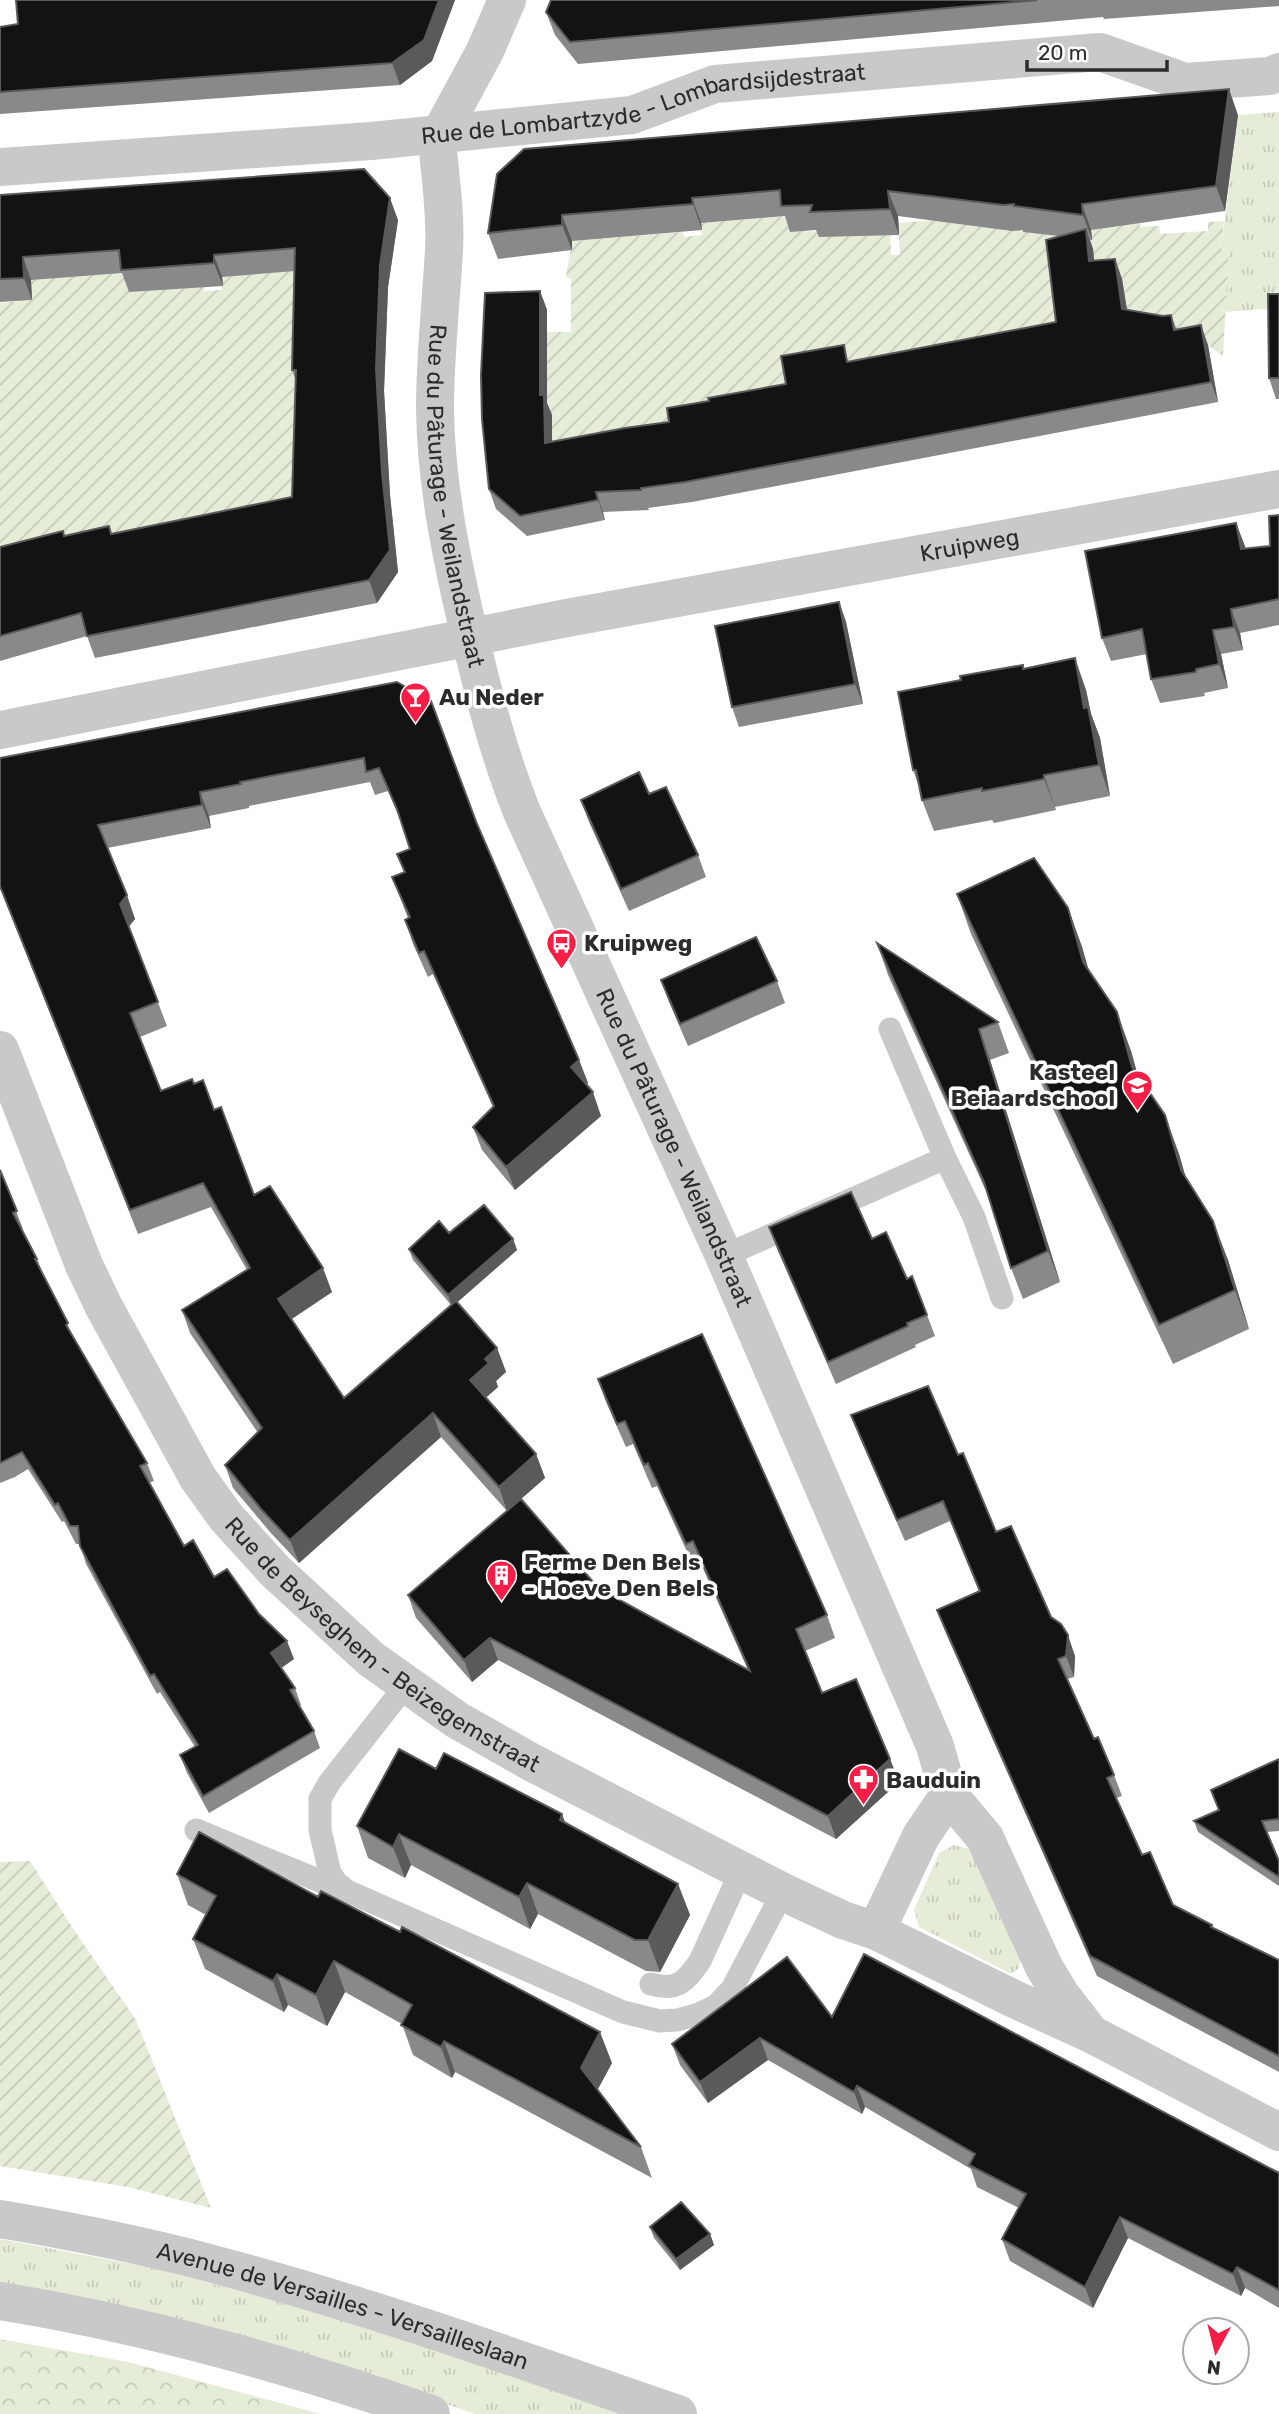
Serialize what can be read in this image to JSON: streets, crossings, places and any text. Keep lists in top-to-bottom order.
{
  "streets": {
    "street": [
      "Rue de Lombartzyde - Lombardsijdestraat",
      "Rue du Pâturage - Weilandstraat",
      "Kruipweg",
      "Rue de Beyseghem - Beizegemstraat",
      "Avenue de Versailles - Versailleslaan"
    ]
  },
  "crossings": [
    ["Rue de Lombartzyde - Lombardsijdestraat", "Rue du Pâturage - Weilandstraat"],
    ["Rue du Pâturage - Weilandstraat", "Kruipweg"],
    ["Rue du Pâturage - Weilandstraat", "Rue de Beyseghem - Beizegemstraat"]
  ],
  "places": {
    "bar": ["Au Neder"],
    "bus stop": ["Kruipweg"],
    "school or university": ["Kasteel Beiaardschool"],
    "building": ["Ferme Den Bels - Hoeve Den Bels"],
    "pharmacy": ["Bauduin"]
  },
  "scale_bar": "20 m",
  "north": "bottom"
}
